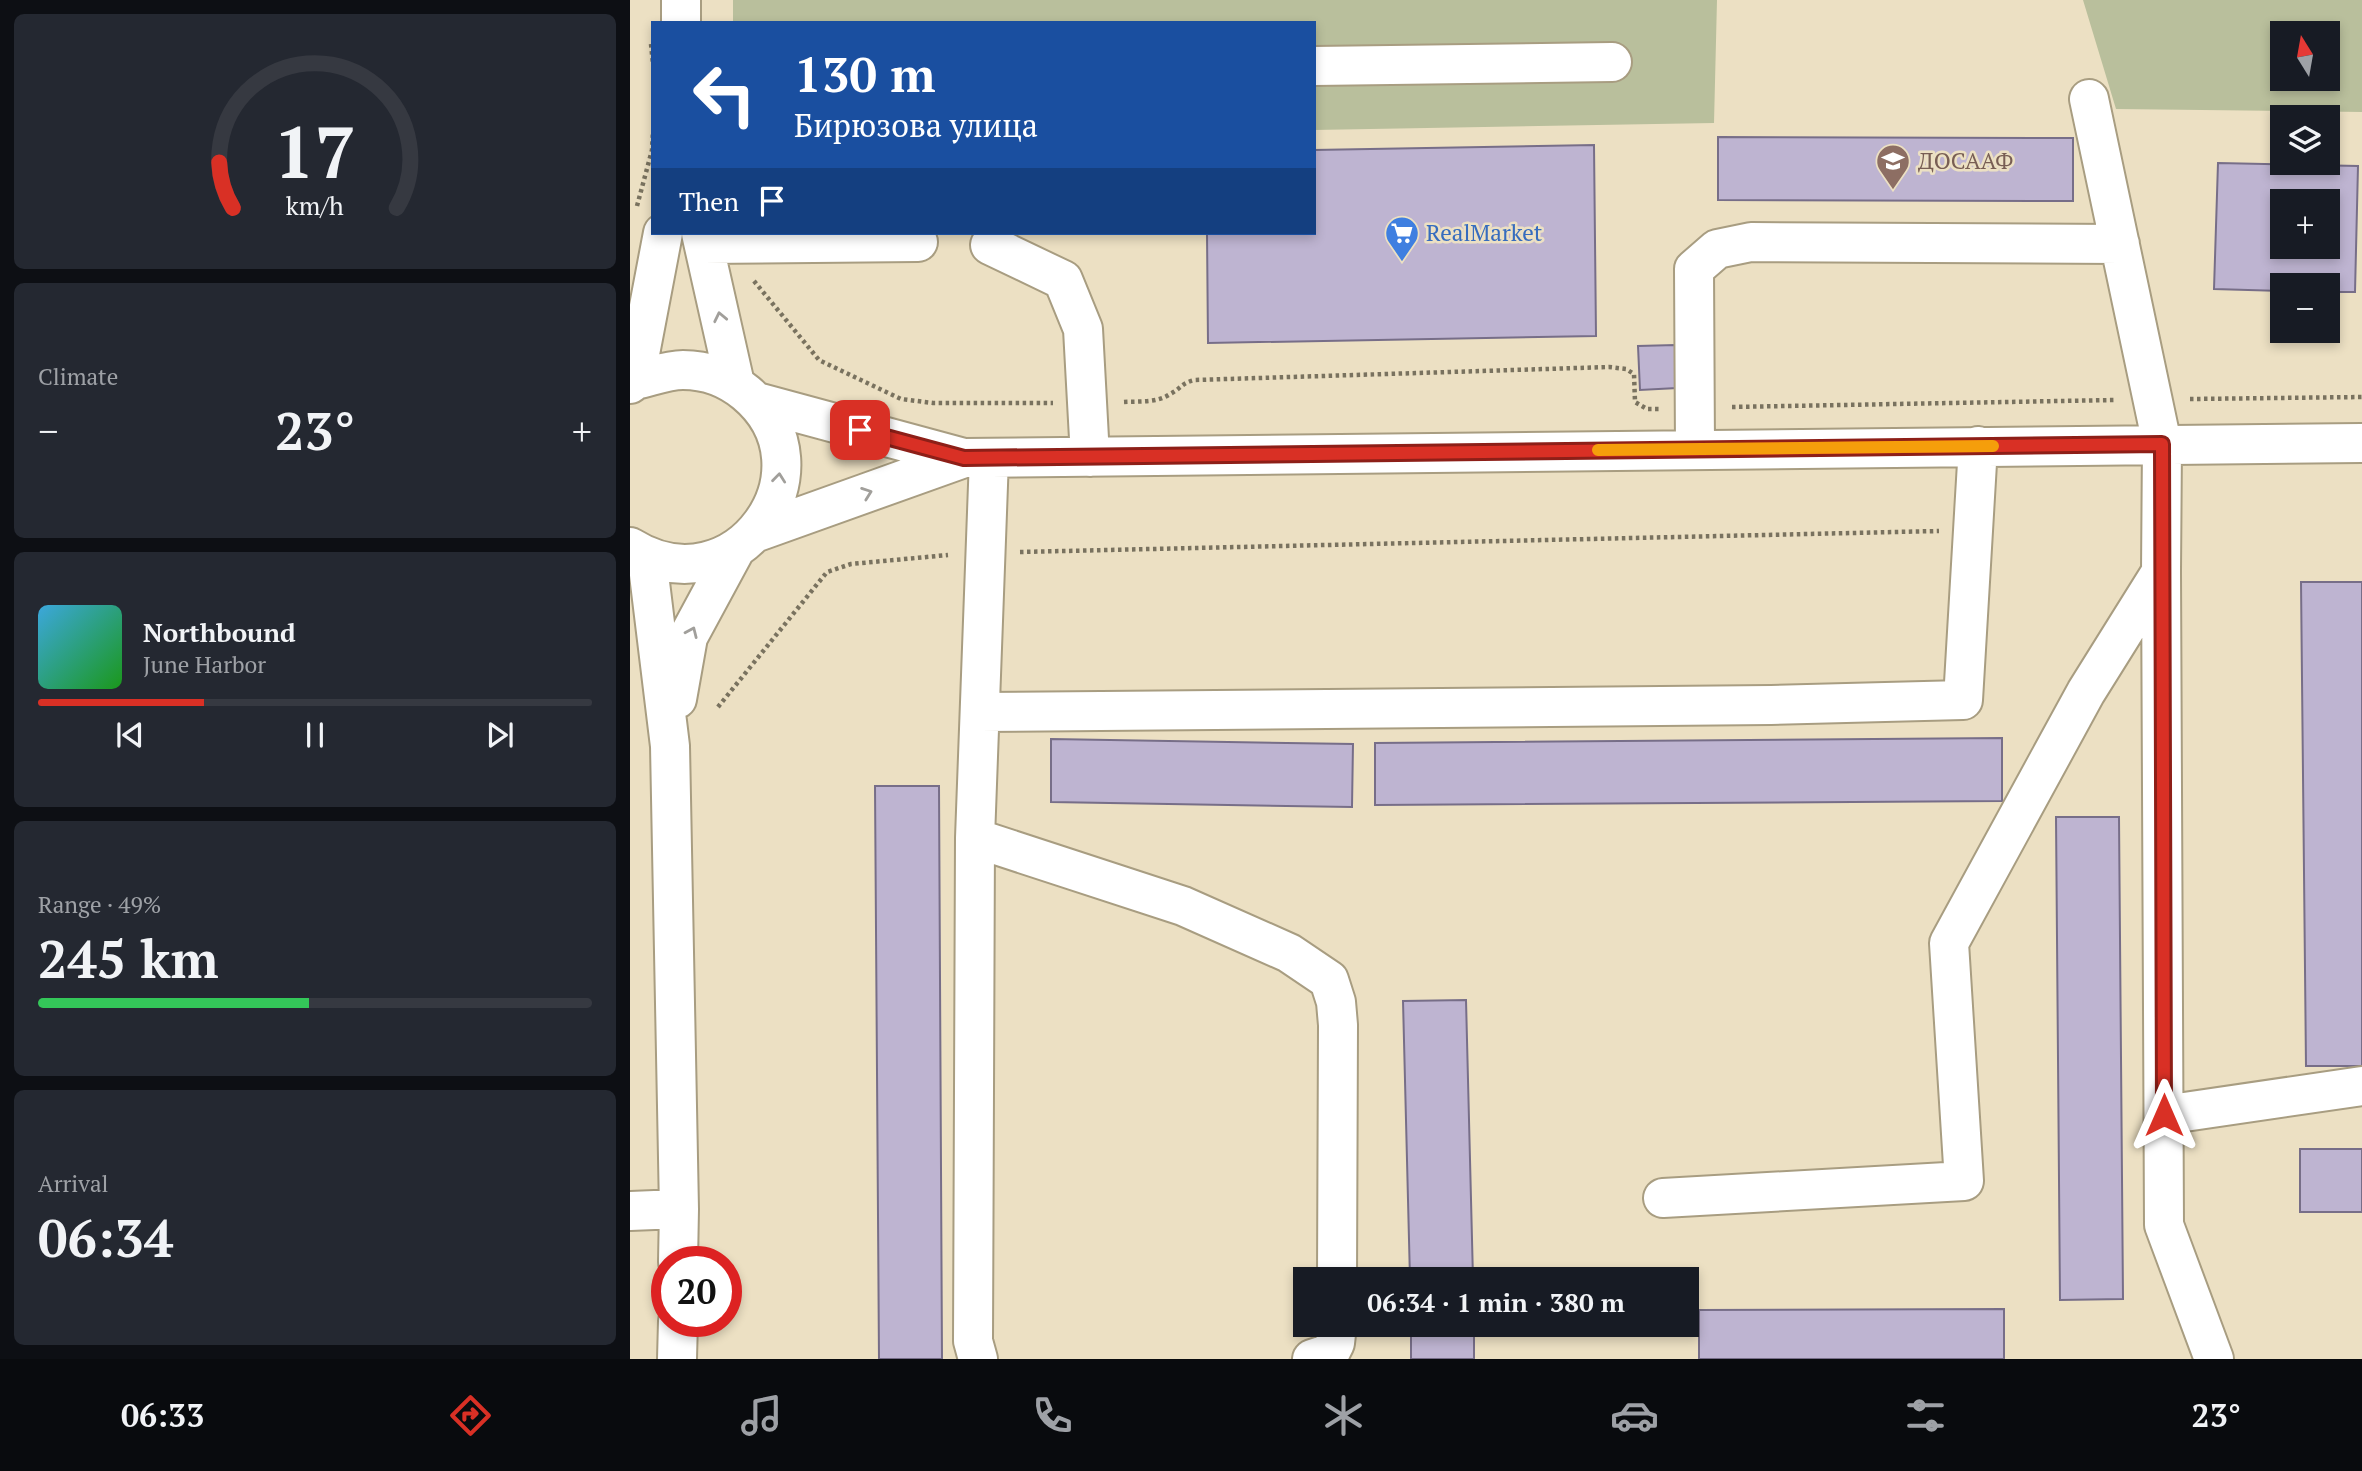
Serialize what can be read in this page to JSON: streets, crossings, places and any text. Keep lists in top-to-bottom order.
{
  "places": {
    "school or university": ["ДОСААФ"],
    "supermarket": ["RealMarket"]
  },
  "north": "top",
  "page": {
    "map_buttons": ["+", "−"],
    "turn": ["130 m", "Бирюзова улица"],
    "then": "Then",
    "tile": [
      "Climate",
      ["Range · 49%", "245 km"],
      ["Arrival", "06:34"]
    ],
    "heat": ["−", "23°", "+"],
    "song": ["Northbound", "June Harbor"],
    "limit": "20",
    "trip": "06:34 · 1 min · 380 m",
    "tabs": ["06:33", "23°"],
    "gauge": ["17", "km/h"]
  }
}
